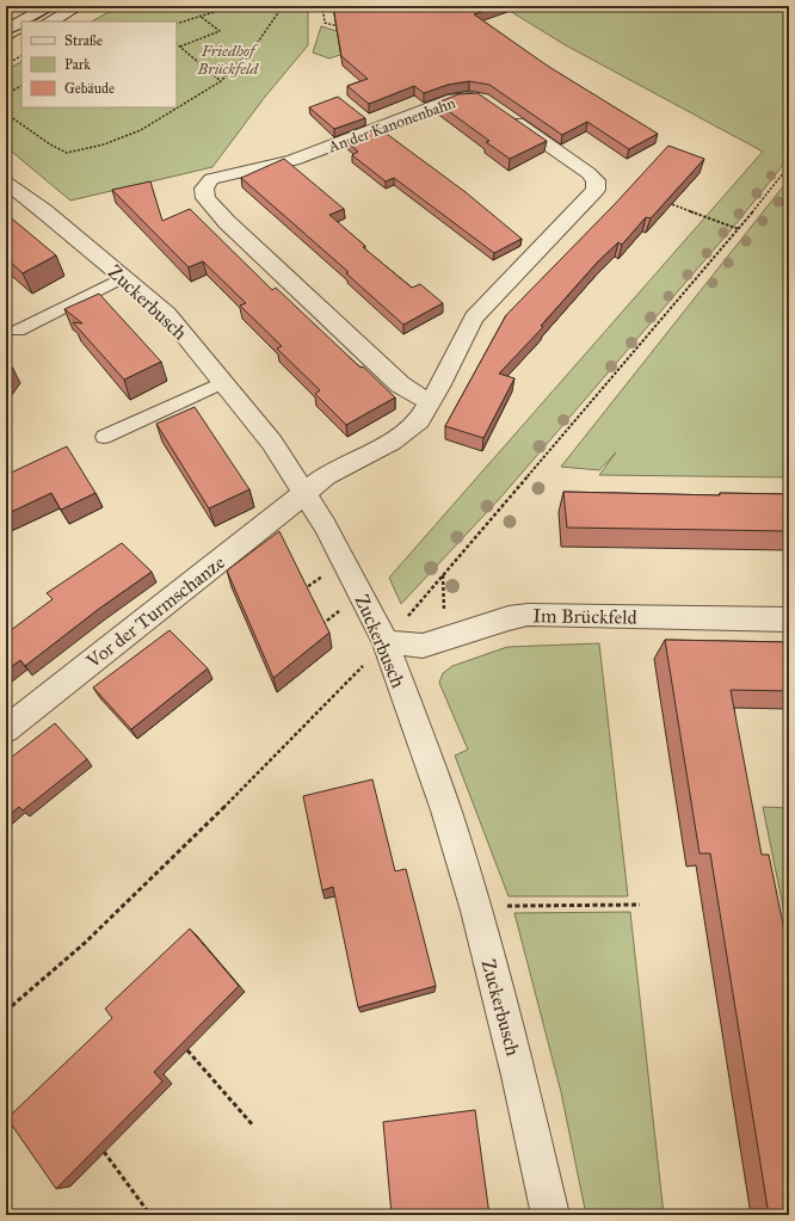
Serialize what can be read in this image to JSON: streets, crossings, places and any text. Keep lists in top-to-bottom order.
{
  "streets": {
    "street": [
      "An der Kanonenbahn",
      "Zuckerbusch",
      "Vor der Turmschanze",
      "Im Brückfeld"
    ]
  },
  "crossings": [
    ["An der Kanonenbahn", "Zuckerbusch"],
    ["An der Kanonenbahn", "Vor der Turmschanze"],
    ["Zuckerbusch", "Vor der Turmschanze"],
    ["Zuckerbusch", "Im Brückfeld"]
  ],
  "parks": ["Friedhof Brückfeld"],
  "legend": ["Straße", "Park", "Gebäude"]
}
